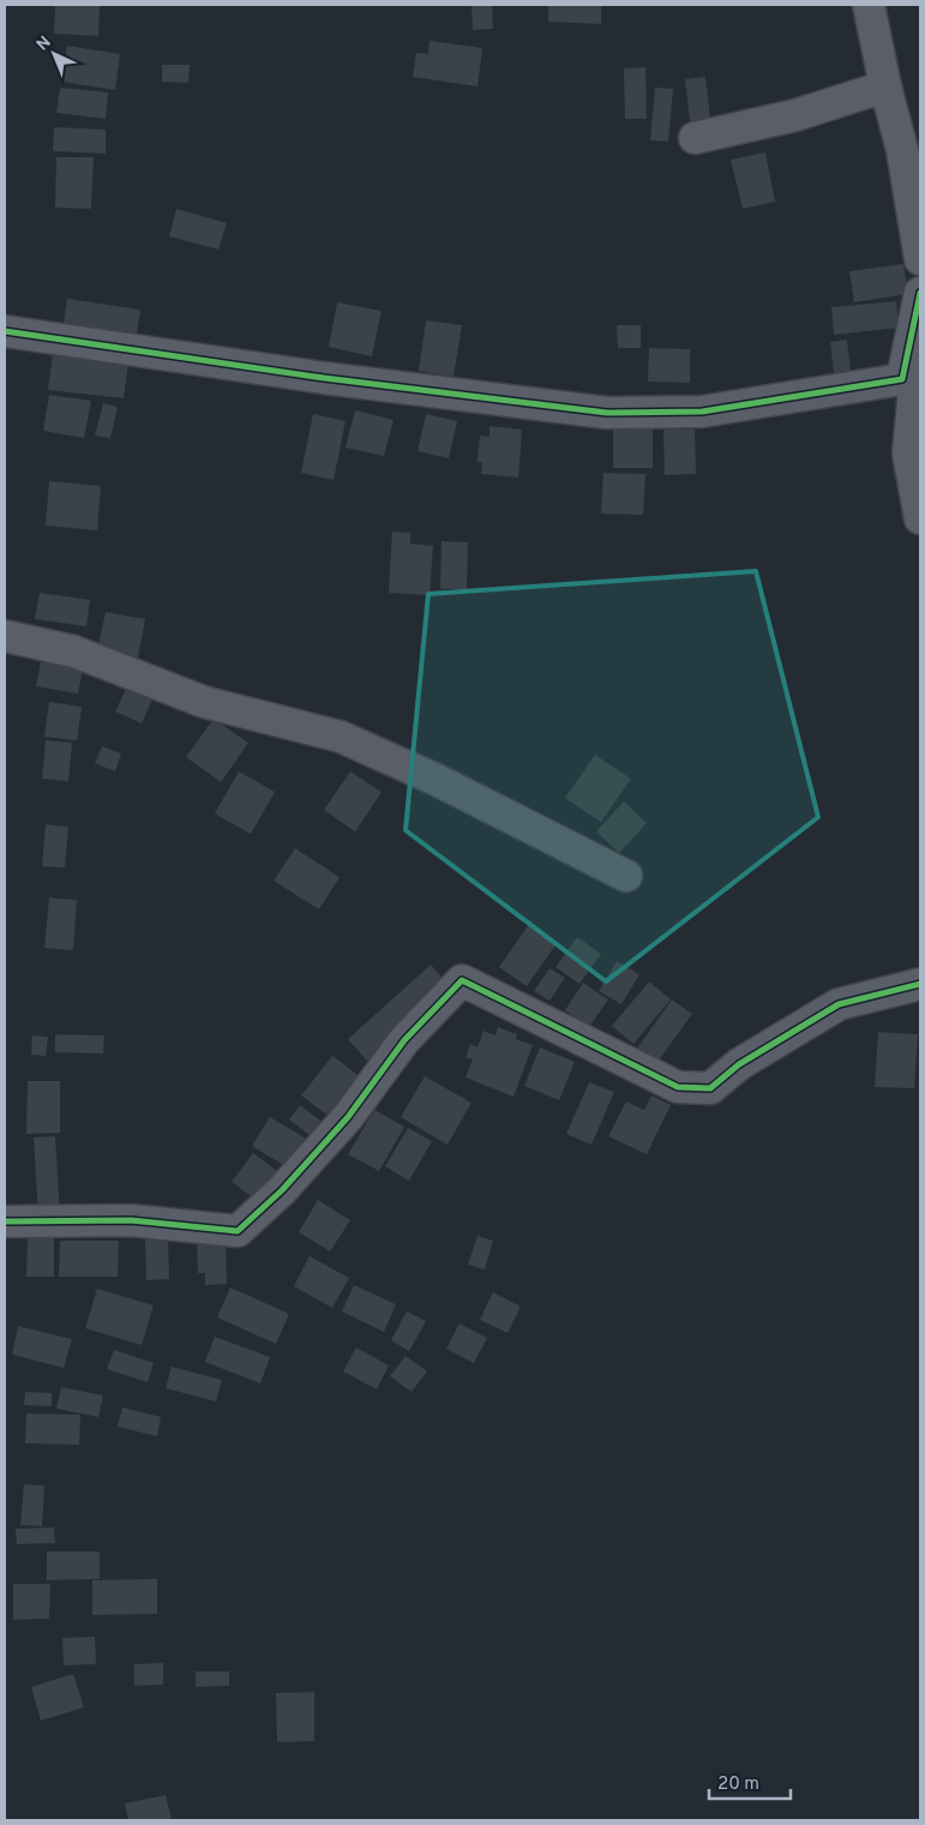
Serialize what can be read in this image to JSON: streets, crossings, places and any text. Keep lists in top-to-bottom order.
{
  "scale_bar": "20 m",
  "north": "top left"
}
